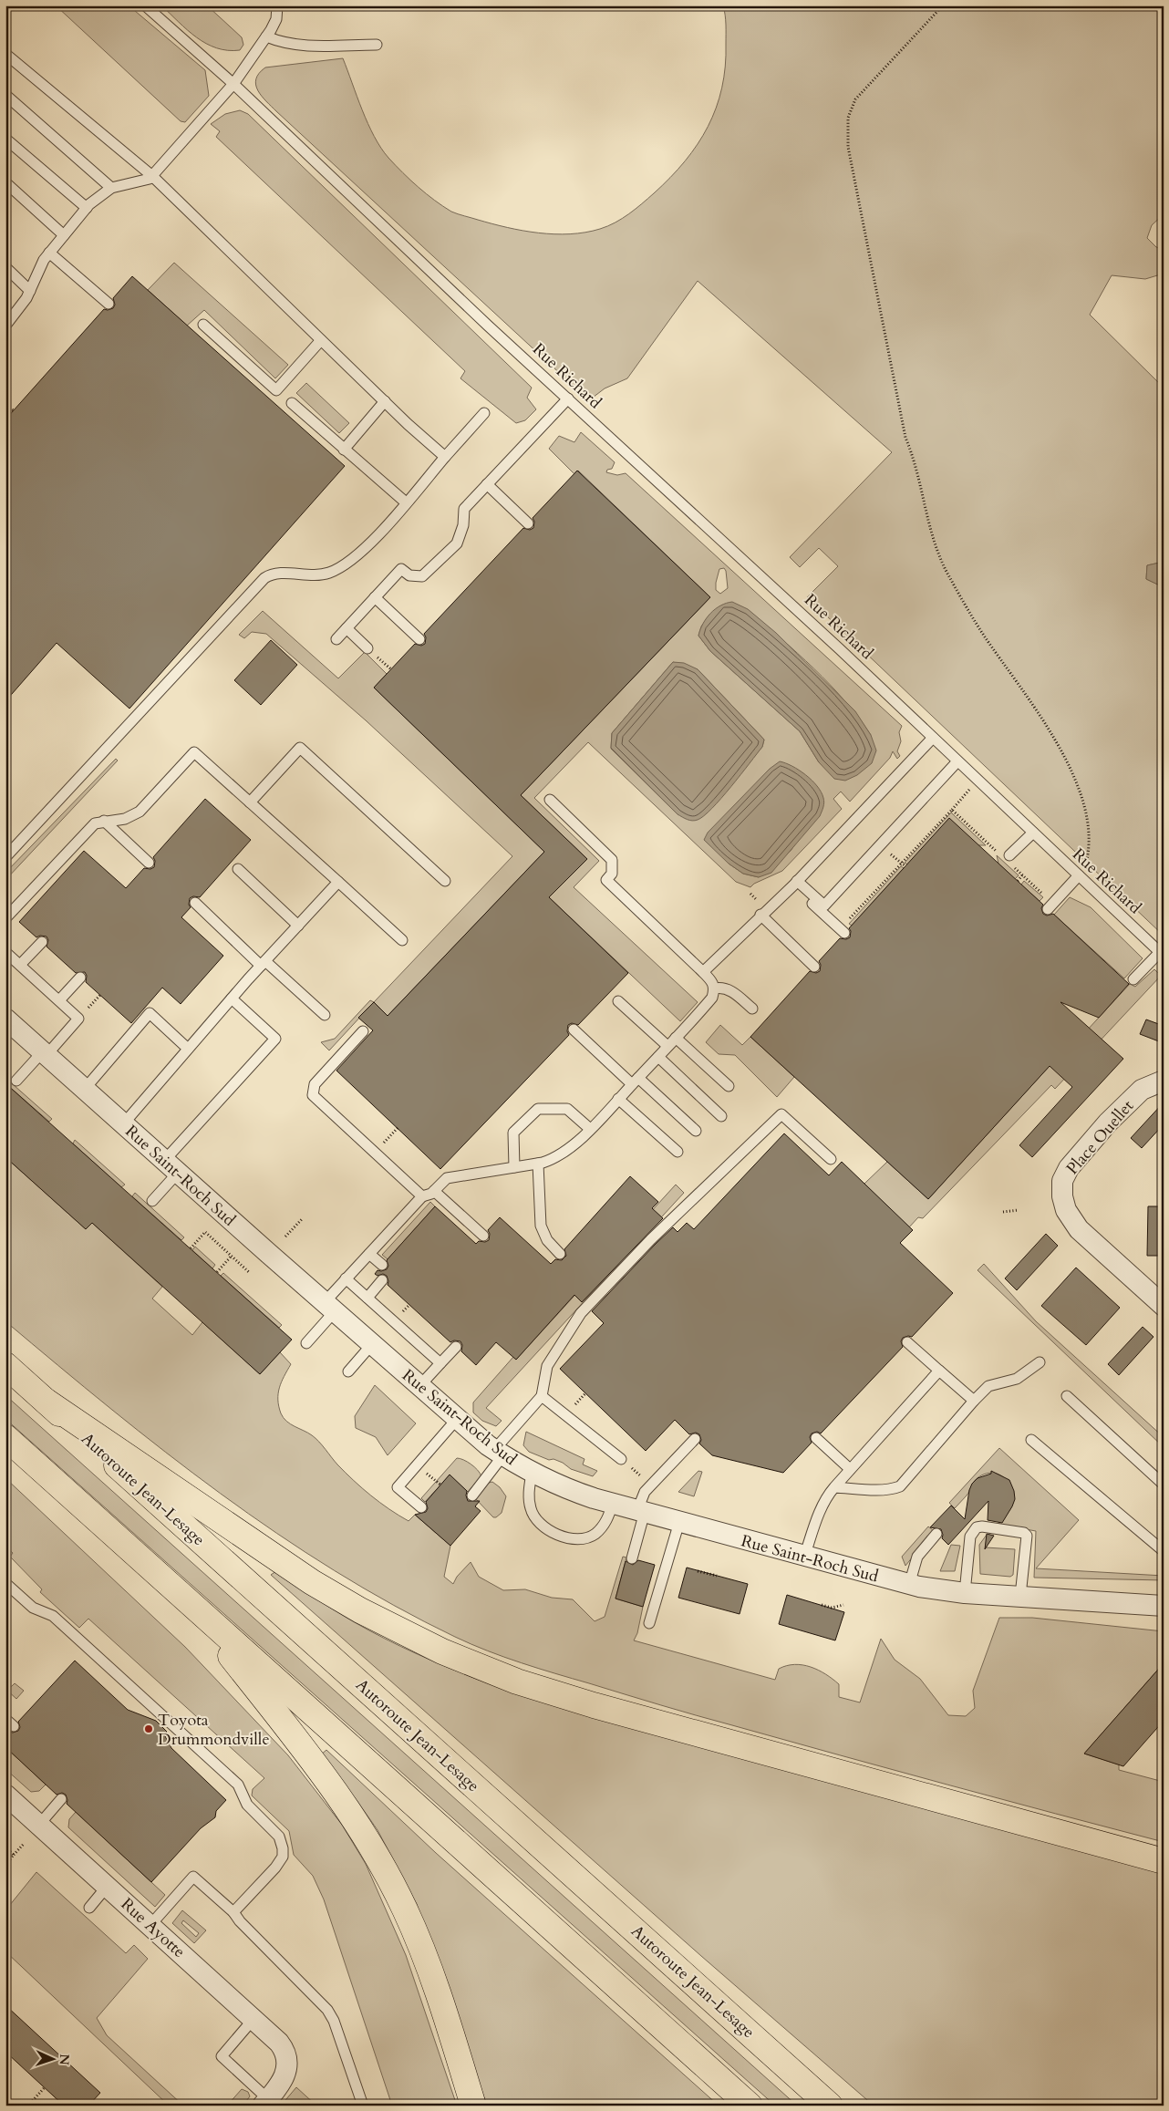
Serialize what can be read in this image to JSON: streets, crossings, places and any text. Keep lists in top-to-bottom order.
{
  "streets": {
    "highway": ["Autoroute Jean-Lesage"],
    "street": ["Place Ouellet", "Rue Saint-Roch Sud", "Rue Ayotte"],
    "lane": ["Rue Richard"]
  },
  "places": ["Toyota Drummondville"],
  "north": "right"
}
